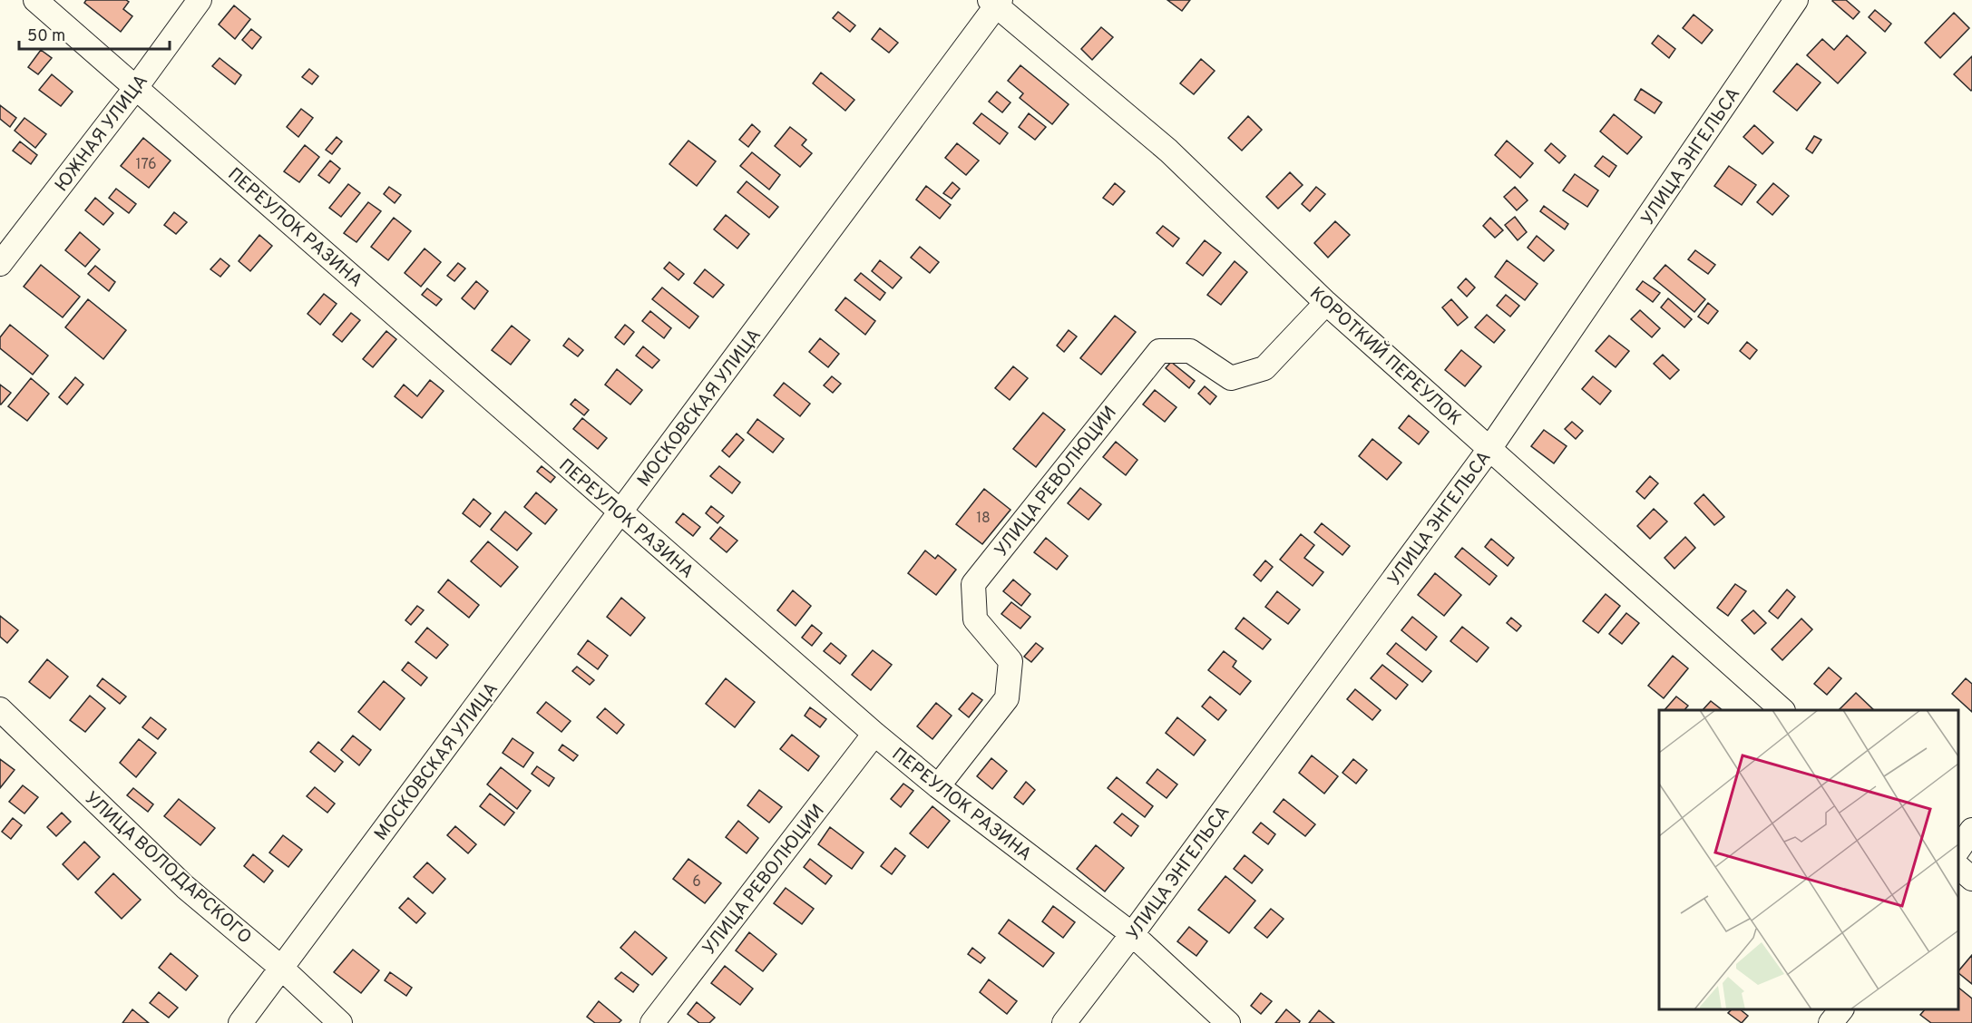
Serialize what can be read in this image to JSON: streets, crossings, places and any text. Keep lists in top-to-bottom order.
{
  "streets": {
    "street": [
      "ЮЖНАЯ УЛИЦА",
      "УЛИЦА ЭНГЕЛЬСА",
      "ПЕРЕУЛОК РАЗИНА",
      "КОРОТКИЙ ПЕРЕУЛОК",
      "МОСКОВСКАЯ УЛИЦА",
      "УЛИЦА РЕВОЛЮЦИИ",
      "УЛИЦА ВОЛОДАРСКОГО"
    ]
  },
  "crossings": [
    ["ЮЖНАЯ УЛИЦА", "ПЕРЕУЛОК РАЗИНА"],
    ["УЛИЦА ЭНГЕЛЬСА", "ПЕРЕУЛОК РАЗИНА"],
    ["УЛИЦА ЭНГЕЛЬСА", "КОРОТКИЙ ПЕРЕУЛОК"],
    ["ПЕРЕУЛОК РАЗИНА", "МОСКОВСКАЯ УЛИЦА"],
    ["ПЕРЕУЛОК РАЗИНА", "УЛИЦА РЕВОЛЮЦИИ"],
    ["КОРОТКИЙ ПЕРЕУЛОК", "МОСКОВСКАЯ УЛИЦА"],
    ["КОРОТКИЙ ПЕРЕУЛОК", "УЛИЦА РЕВОЛЮЦИИ"],
    ["МОСКОВСКАЯ УЛИЦА", "УЛИЦА ВОЛОДАРСКОГО"]
  ],
  "house_numbers": ["176", "18", "6"],
  "scale_bar": "50 m"
}
